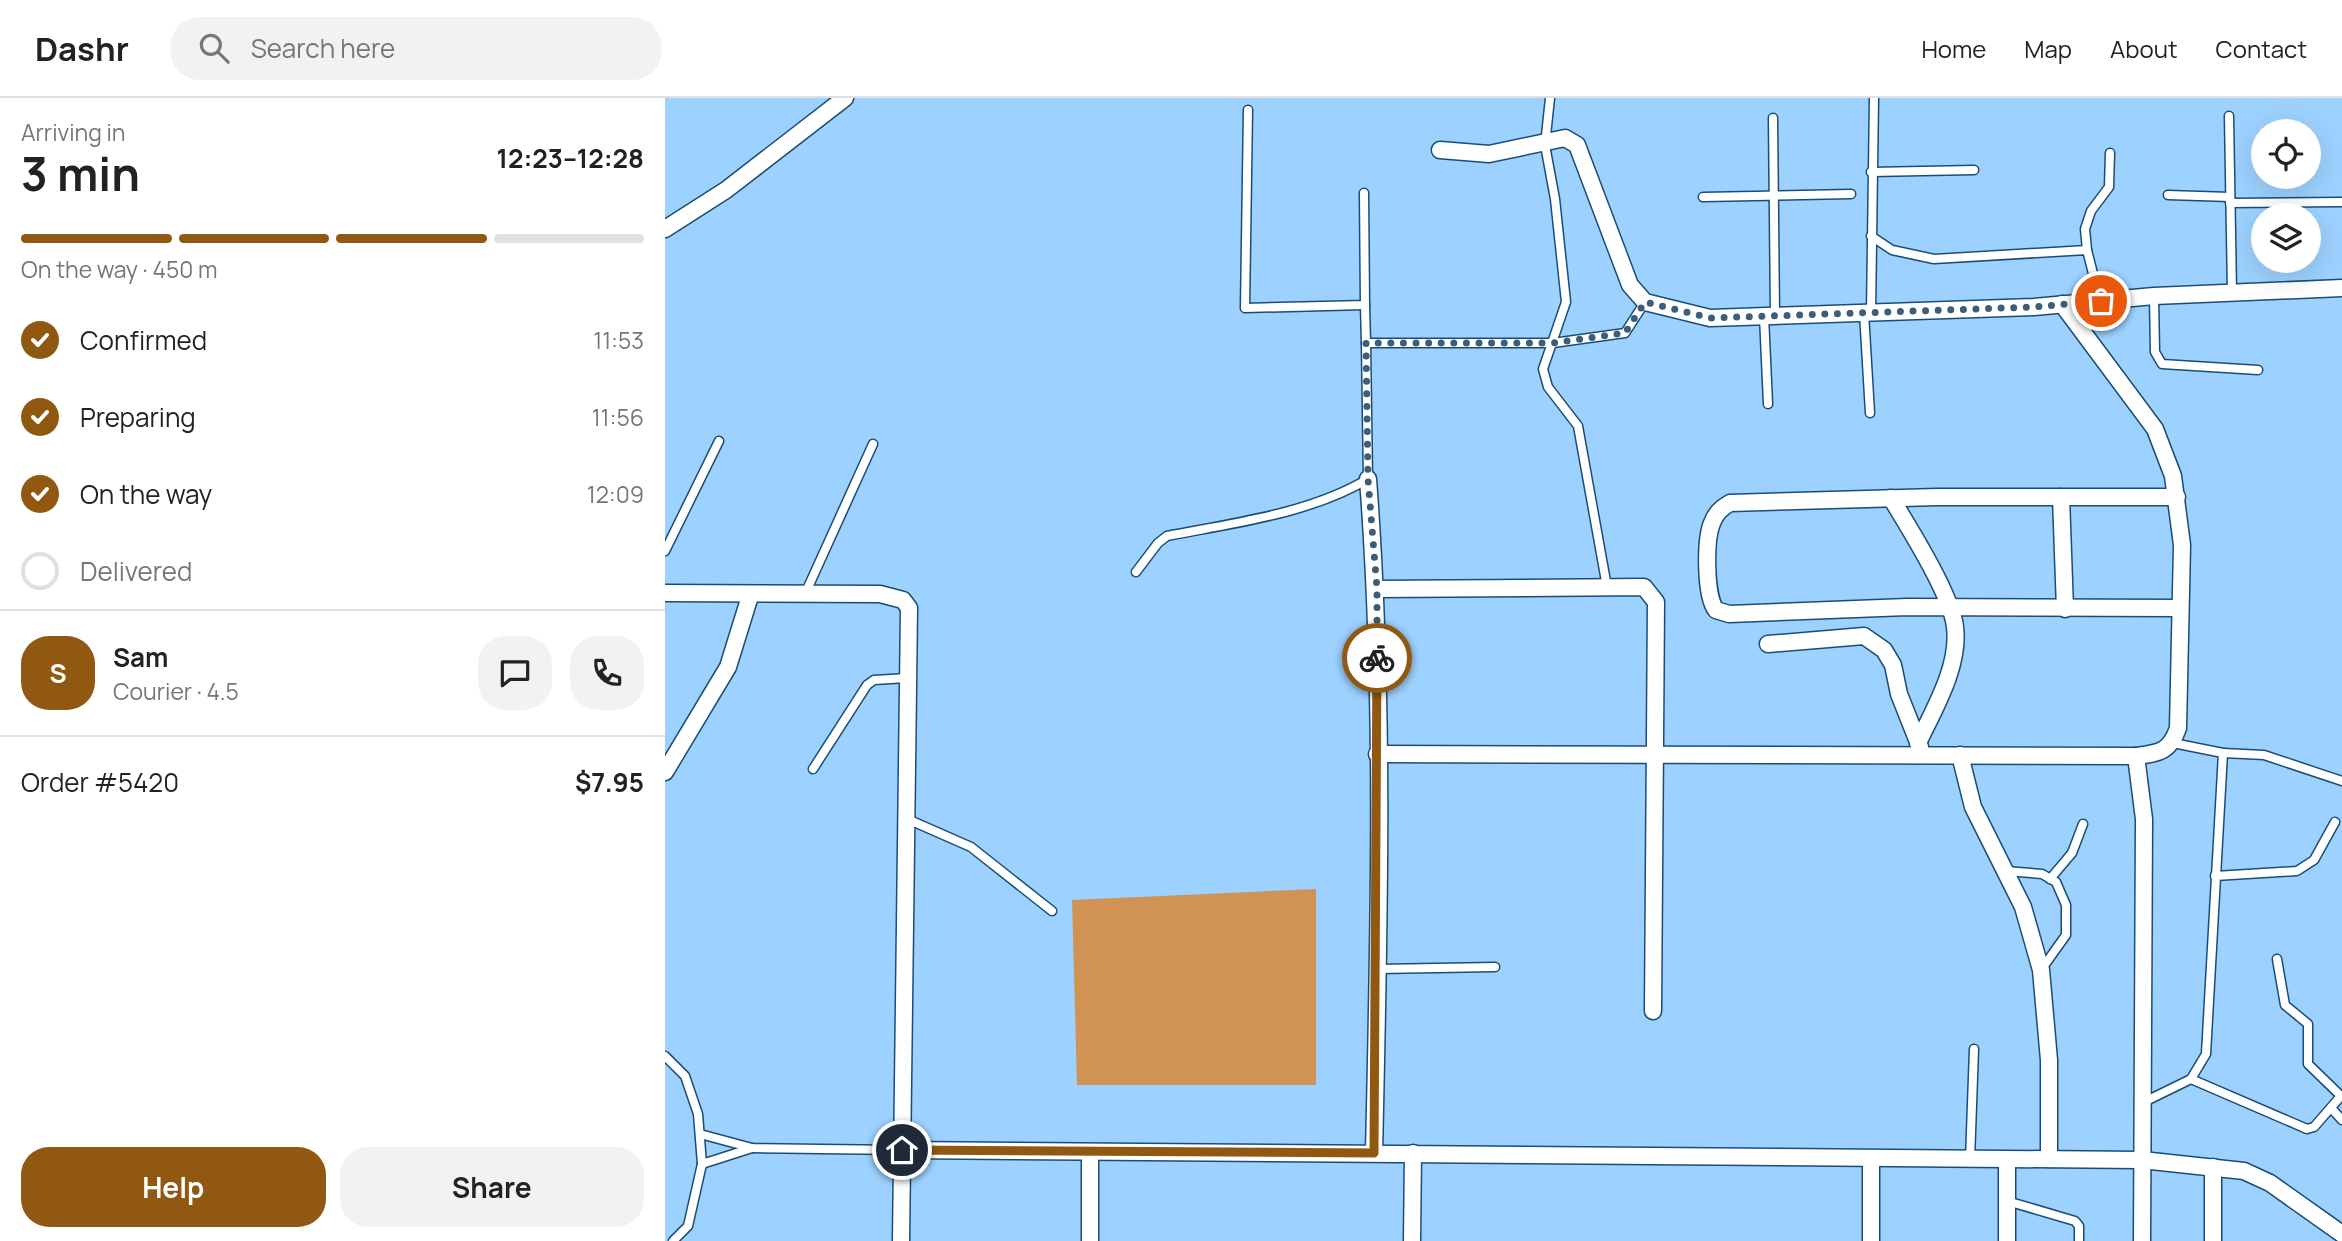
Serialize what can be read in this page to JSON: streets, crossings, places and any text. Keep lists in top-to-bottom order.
{
  "page": {
    "header": "Dashr",
    "search": "Search here",
    "nav": [
      "Home",
      "Map",
      "About",
      "Contact"
    ],
    "heading": ["3 min", "Arriving in", "12:23–12:28"],
    "panel": [
      "Sam",
      "Courier · 4.5",
      "Order #5420",
      "$7.95"
    ],
    "bar": "On the way · 450 m",
    "list": [
      ["Confirmed", "11:53"],
      ["Preparing", "11:56"],
      ["On the way", "12:09"],
      "Delivered"
    ],
    "round": "S",
    "buttons": ["Help", "Share"]
  }
}
